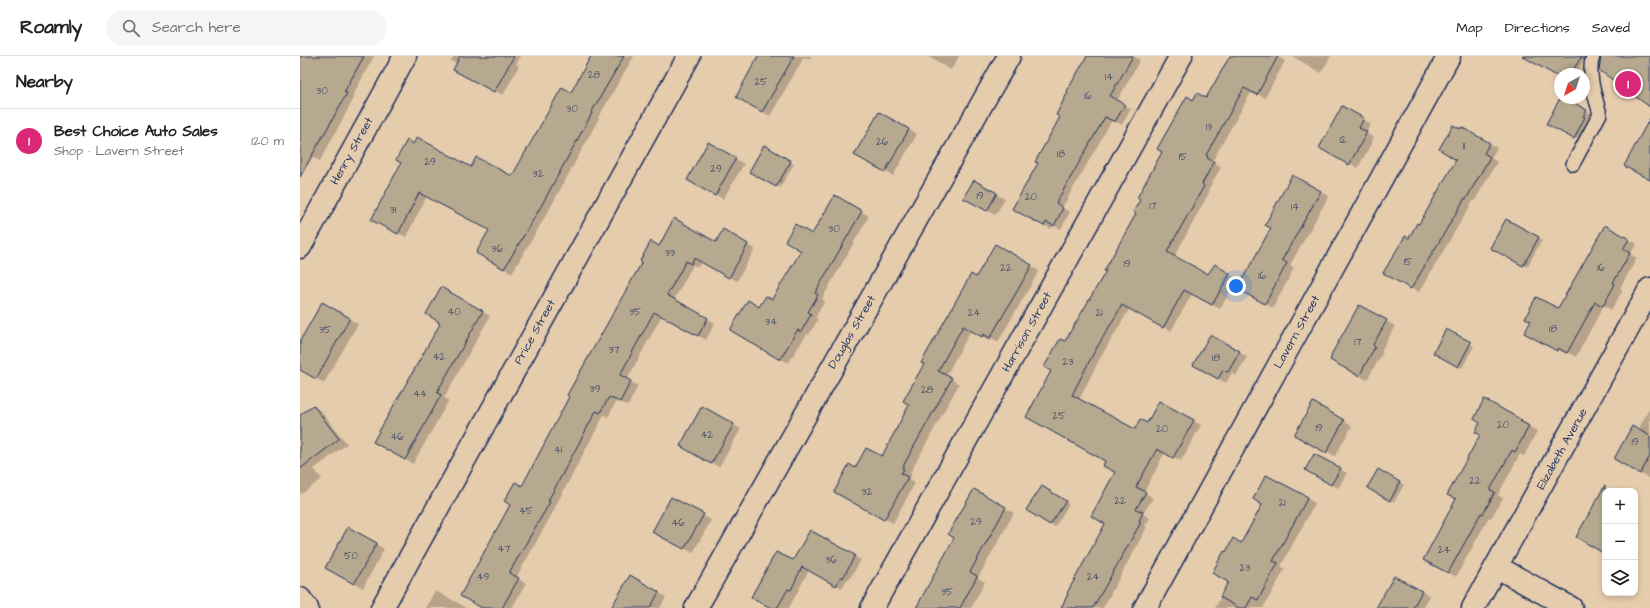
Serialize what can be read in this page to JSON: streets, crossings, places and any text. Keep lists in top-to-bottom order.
{
  "streets": {
    "street": [
      "Henry Street",
      "Price Street",
      "Douglas Street",
      "Harrison Street",
      "Lavern Street",
      "Elizabeth Avenue"
    ]
  },
  "house_numbers": [
    "28",
    "14",
    "25",
    "30",
    "16",
    "30",
    "13",
    "12",
    "26",
    "11",
    "18",
    "15",
    "29",
    "29",
    "32",
    "19",
    "20",
    "17",
    "14",
    "31",
    "30",
    "36",
    "33",
    "15",
    "19",
    "22",
    "16",
    "16",
    "40",
    "35",
    "24",
    "21",
    "34",
    "18",
    "35",
    "17",
    "37",
    "42",
    "18",
    "23",
    "39",
    "28",
    "44",
    "25",
    "20",
    "19",
    "20",
    "42",
    "46",
    "19",
    "41",
    "22",
    "32",
    "22",
    "21",
    "45",
    "29",
    "46",
    "47",
    "24",
    "50",
    "36",
    "23",
    "49",
    "24",
    "35"
  ],
  "north": "bottom left",
  "page": {
    "header": "Roamly",
    "search": "Search here",
    "nav": ["Map", "Directions", "Saved"],
    "heading": "Nearby",
    "pins": "1",
    "list": [
      {
        "mark": "1",
        "name": "Best Choice Auto Sales",
        "note": "Shop · Lavern Street",
        "value": "120 m"
      }
    ],
    "map_buttons": ["+", "−"]
  }
}
